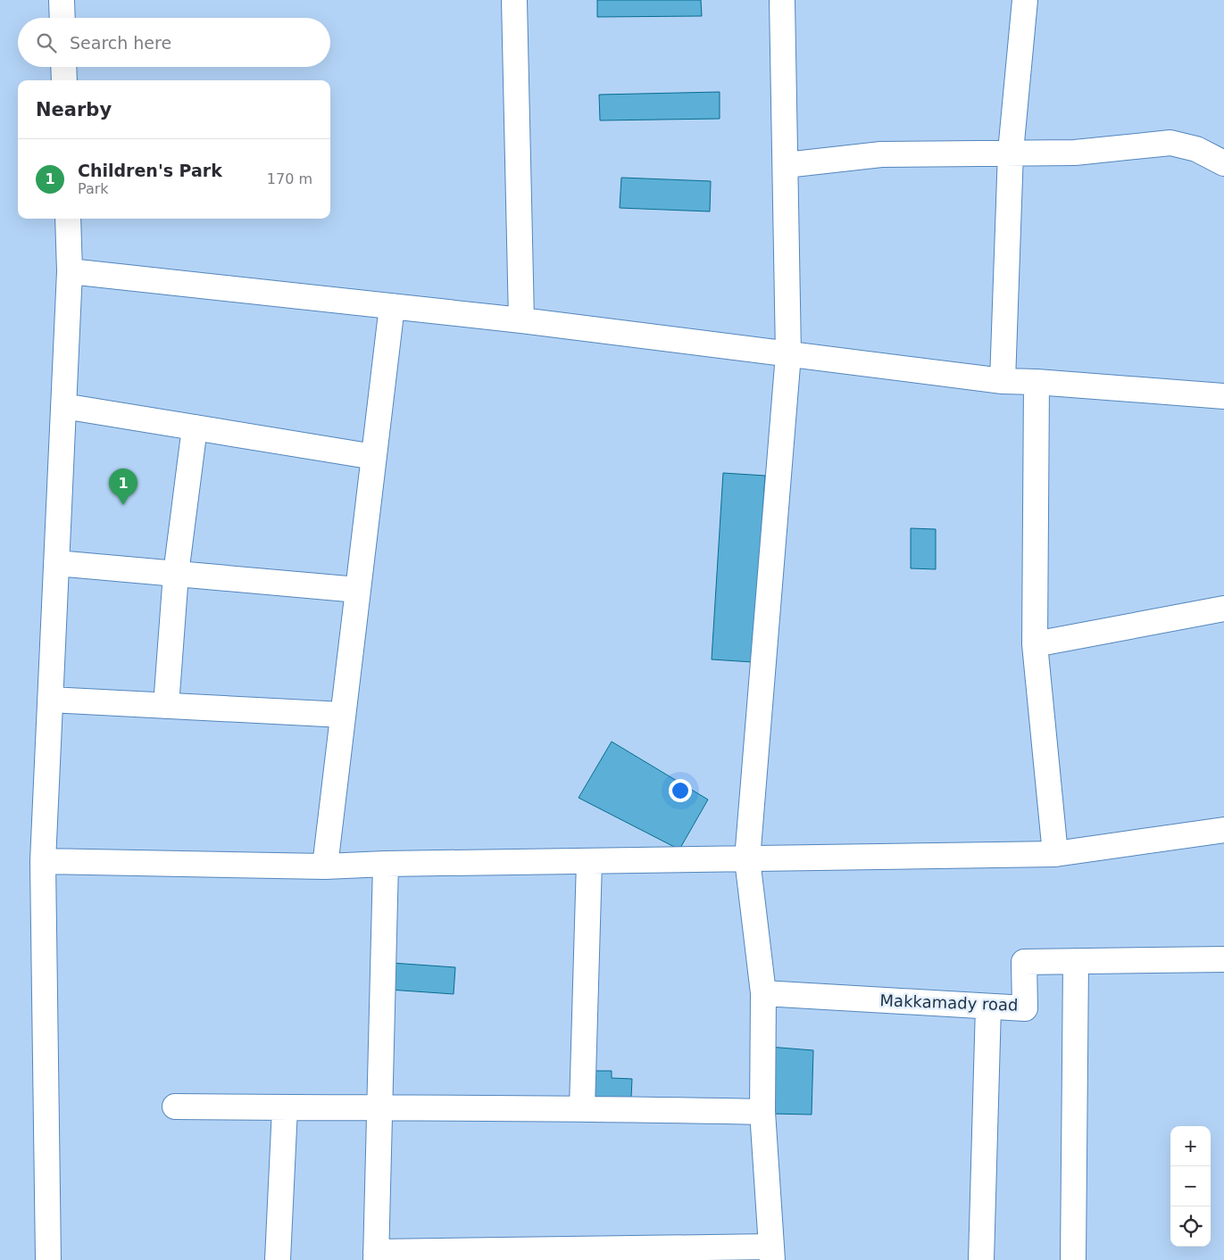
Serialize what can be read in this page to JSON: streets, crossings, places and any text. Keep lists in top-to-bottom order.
{
  "streets": {
    "street": ["Makkamady road"]
  },
  "page": {
    "search": "Search here",
    "heading": "Nearby",
    "list": [
      {
        "mark": "1",
        "name": "Children's Park",
        "note": "Park",
        "value": "170 m"
      }
    ],
    "pins": "1",
    "map_buttons": ["+", "−"]
  }
}
